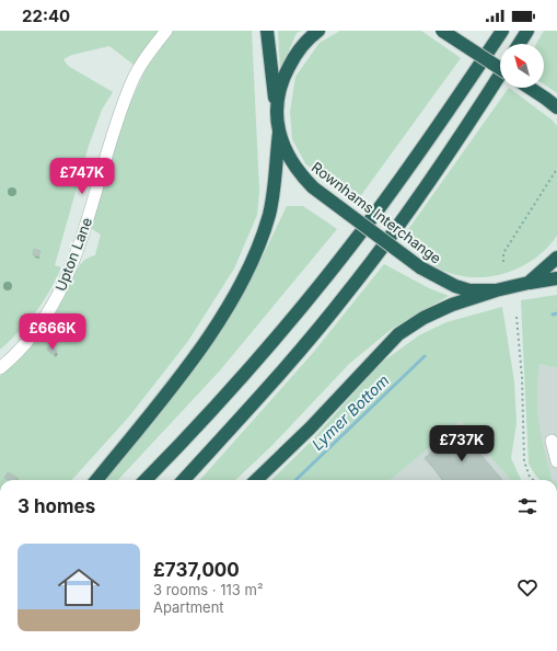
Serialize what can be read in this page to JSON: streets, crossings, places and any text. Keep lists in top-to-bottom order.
{
  "streets": {
    "highway": ["Rownhams Interchange"],
    "street": ["Upton Lane"]
  },
  "water": ["Lymer Bottom"],
  "north": "top left",
  "page": {
    "status": "22:40",
    "price": ["£747K", "£666K", "£737K"],
    "heading": "3 homes",
    "list": [
      {
        "name": "£737,000",
        "note": "3 rooms · 113 m² · Apartment"
      }
    ]
  }
}
